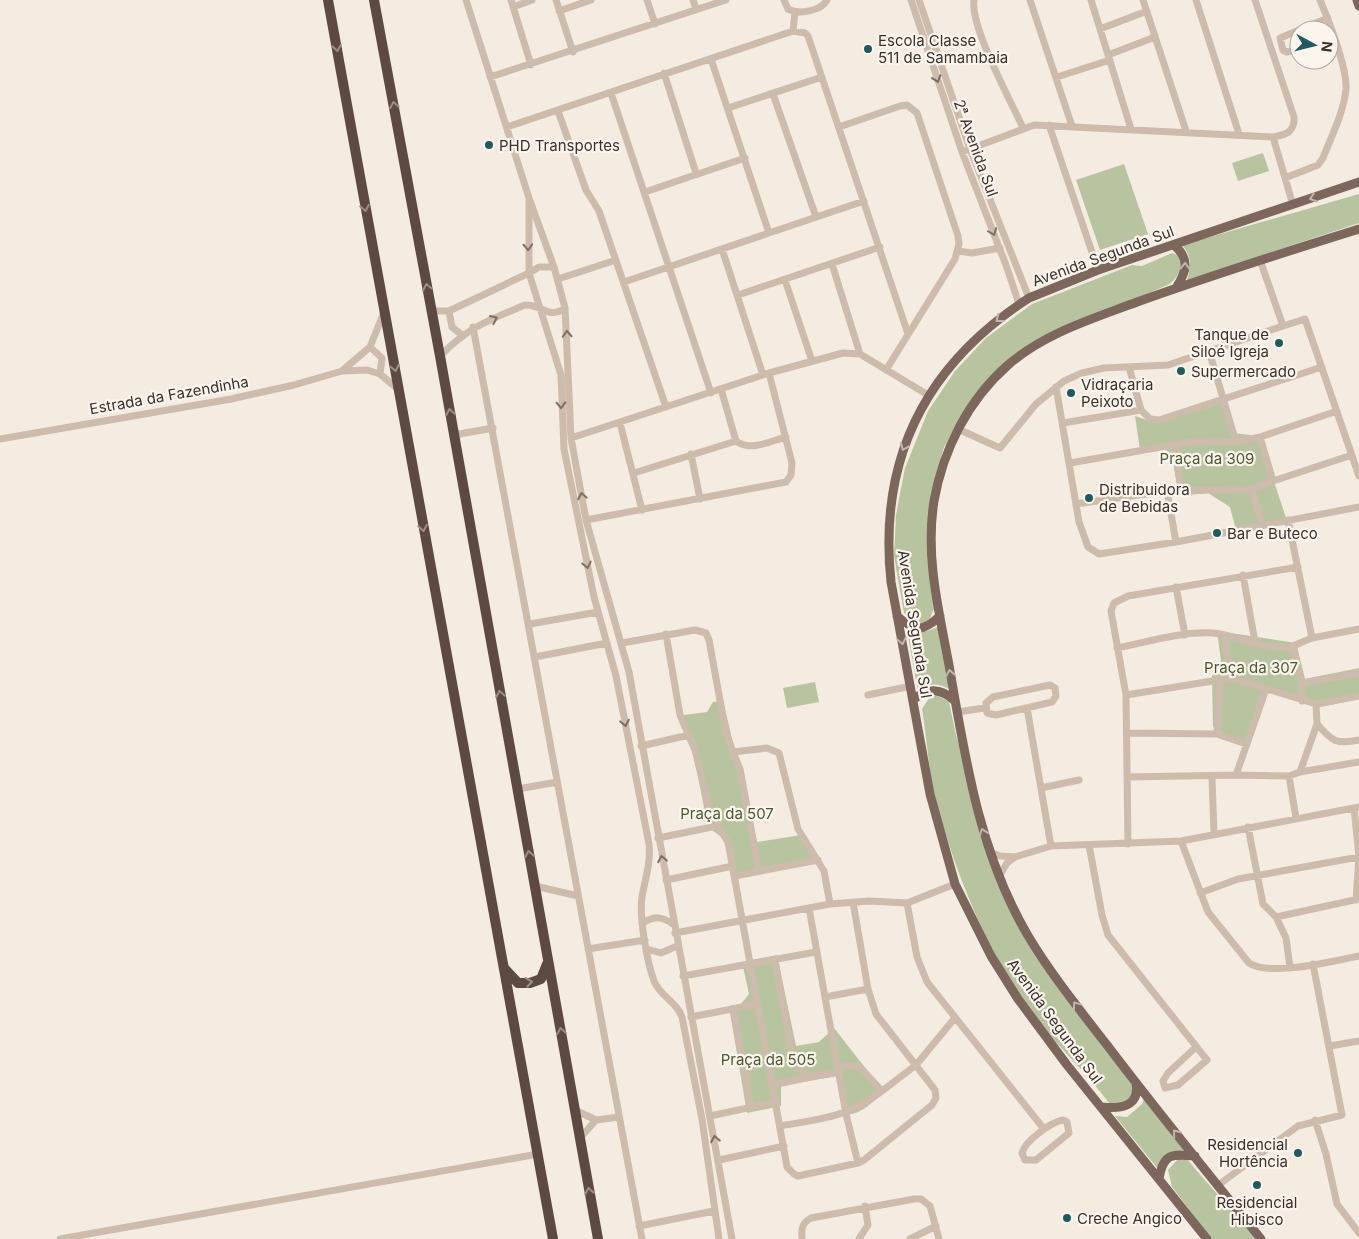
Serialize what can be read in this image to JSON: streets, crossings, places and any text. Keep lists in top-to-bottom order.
{
  "streets": {
    "main road": ["Avenida Segunda Sul"],
    "street": ["2ᵃ Avenida Sul", "Estrada da Fazendinha"]
  },
  "crossings": [
    ["2ᵃ Avenida Sul", "Avenida Segunda Sul"]
  ],
  "parks": [
    "Praça da 309",
    "Praça da 307",
    "Praça da 507",
    "Praça da 505"
  ],
  "places": [
    "Escola Classe 511 de Samambaia",
    "PHD Transportes",
    "Tanque de Siloé Igreja",
    "Supermercado",
    "Vidraçaria Peixoto",
    "Distribuidora de Bebidas",
    "Bar e Buteco",
    "Residencial Hortência",
    "Residencial Hibisco",
    "Creche Angico"
  ],
  "north": "right"
}
